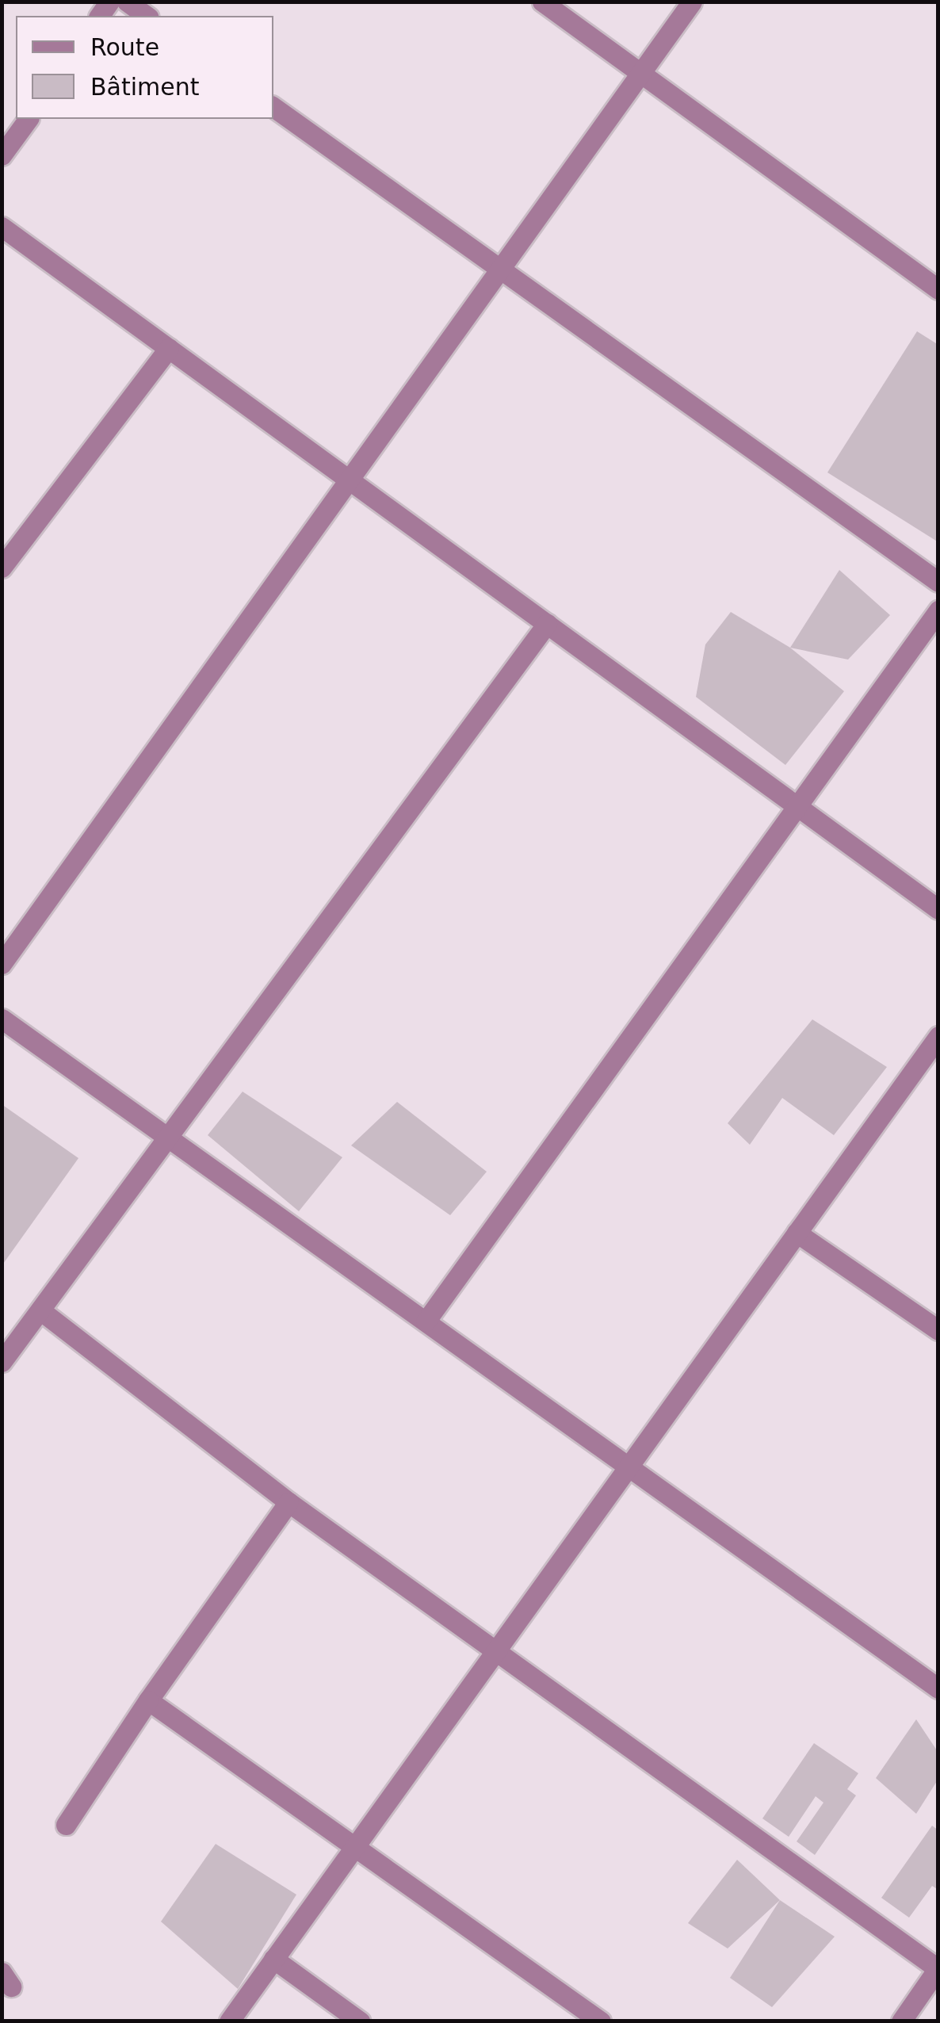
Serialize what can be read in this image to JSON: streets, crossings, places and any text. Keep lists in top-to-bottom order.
{
  "legend": ["Route", "Bâtiment"]
}
